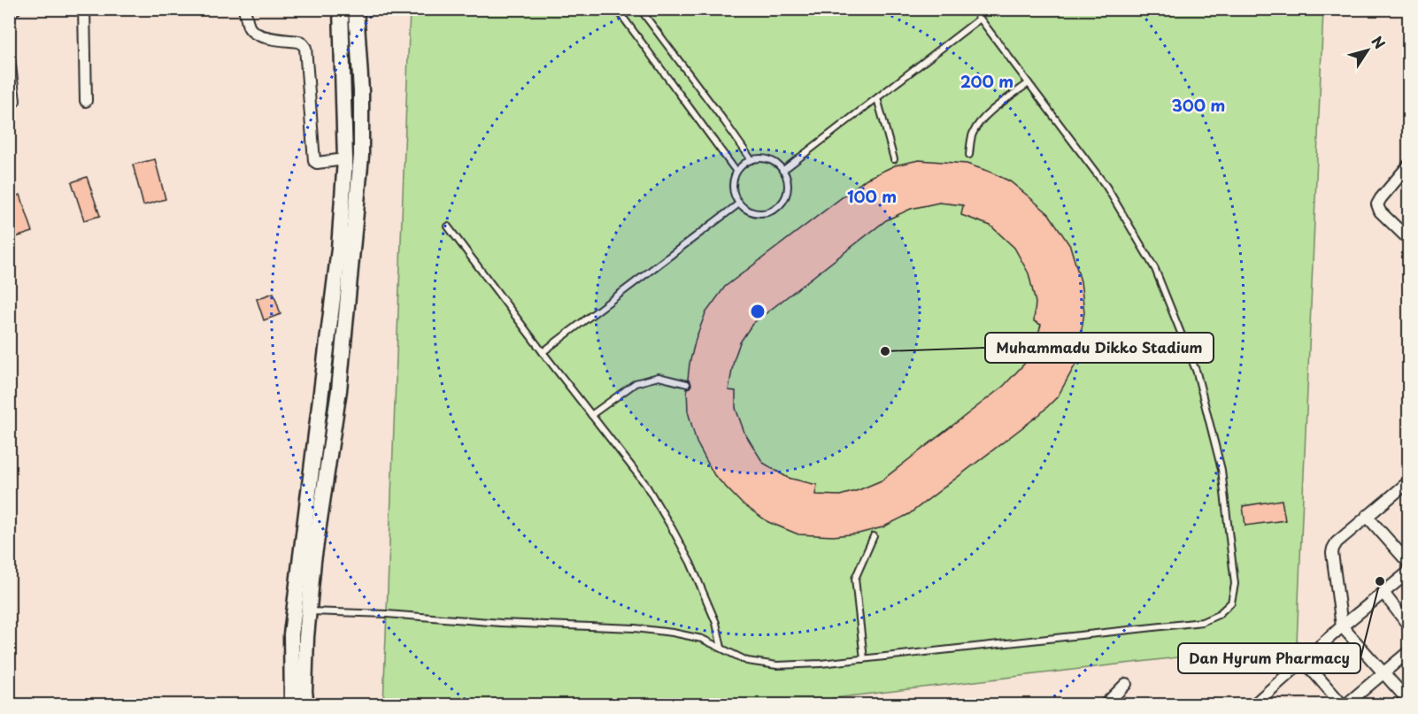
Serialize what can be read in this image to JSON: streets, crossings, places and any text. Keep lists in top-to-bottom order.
{
  "places": ["Muhammadu Dikko Stadium", "Dan Hyrum Pharmacy"],
  "north": "top right",
  "rings": ["200 m", "300 m", "100 m"]
}
